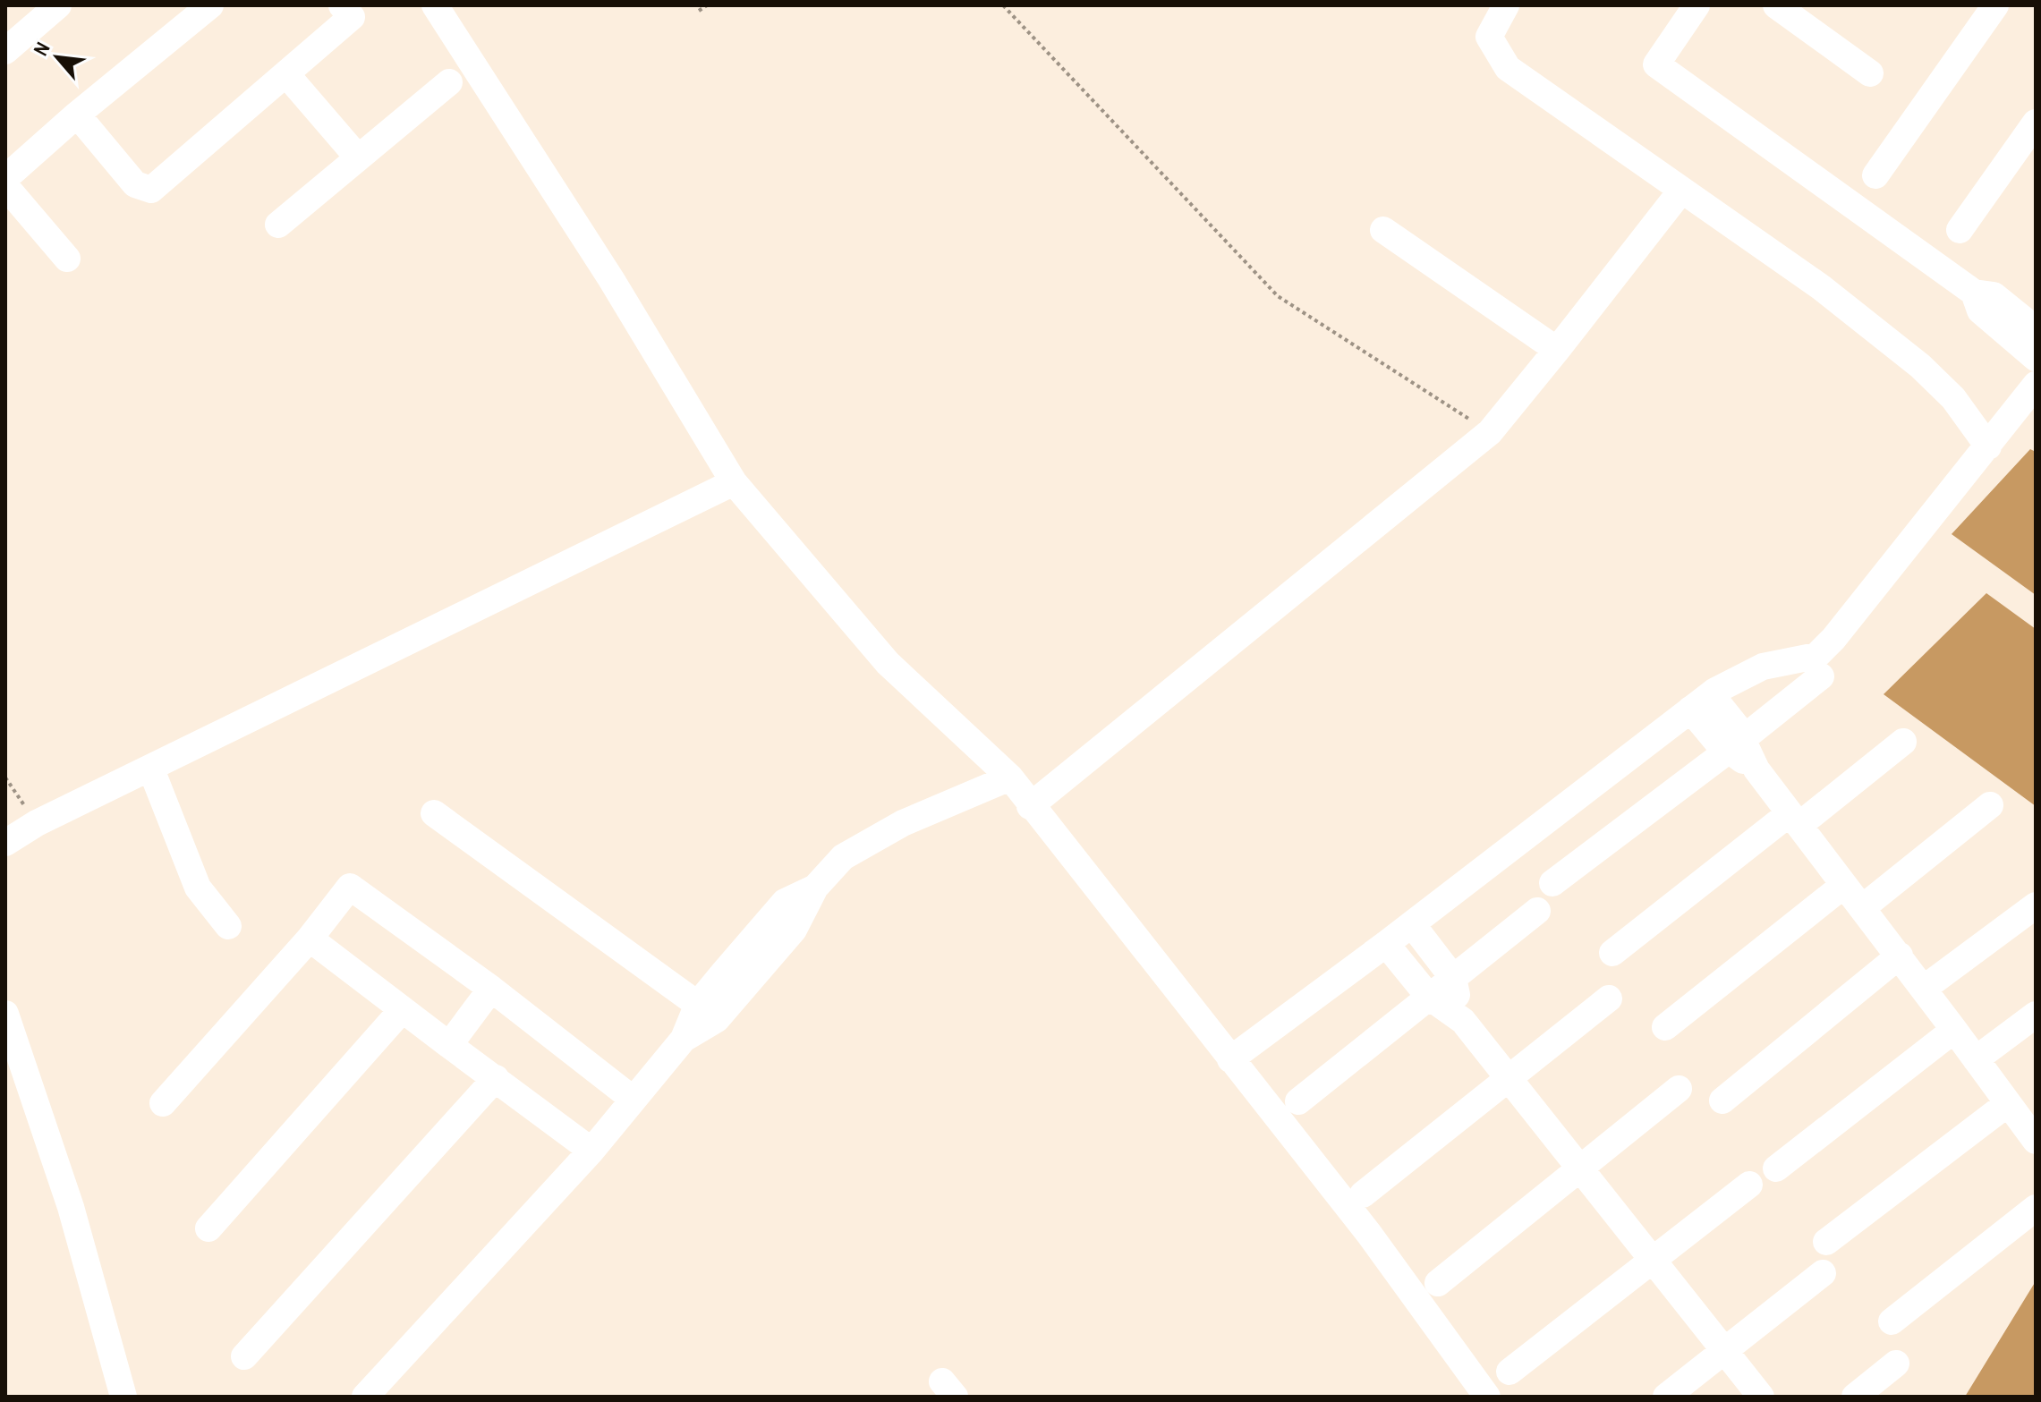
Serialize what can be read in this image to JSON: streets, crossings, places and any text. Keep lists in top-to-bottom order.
{
  "north": "top left"
}
